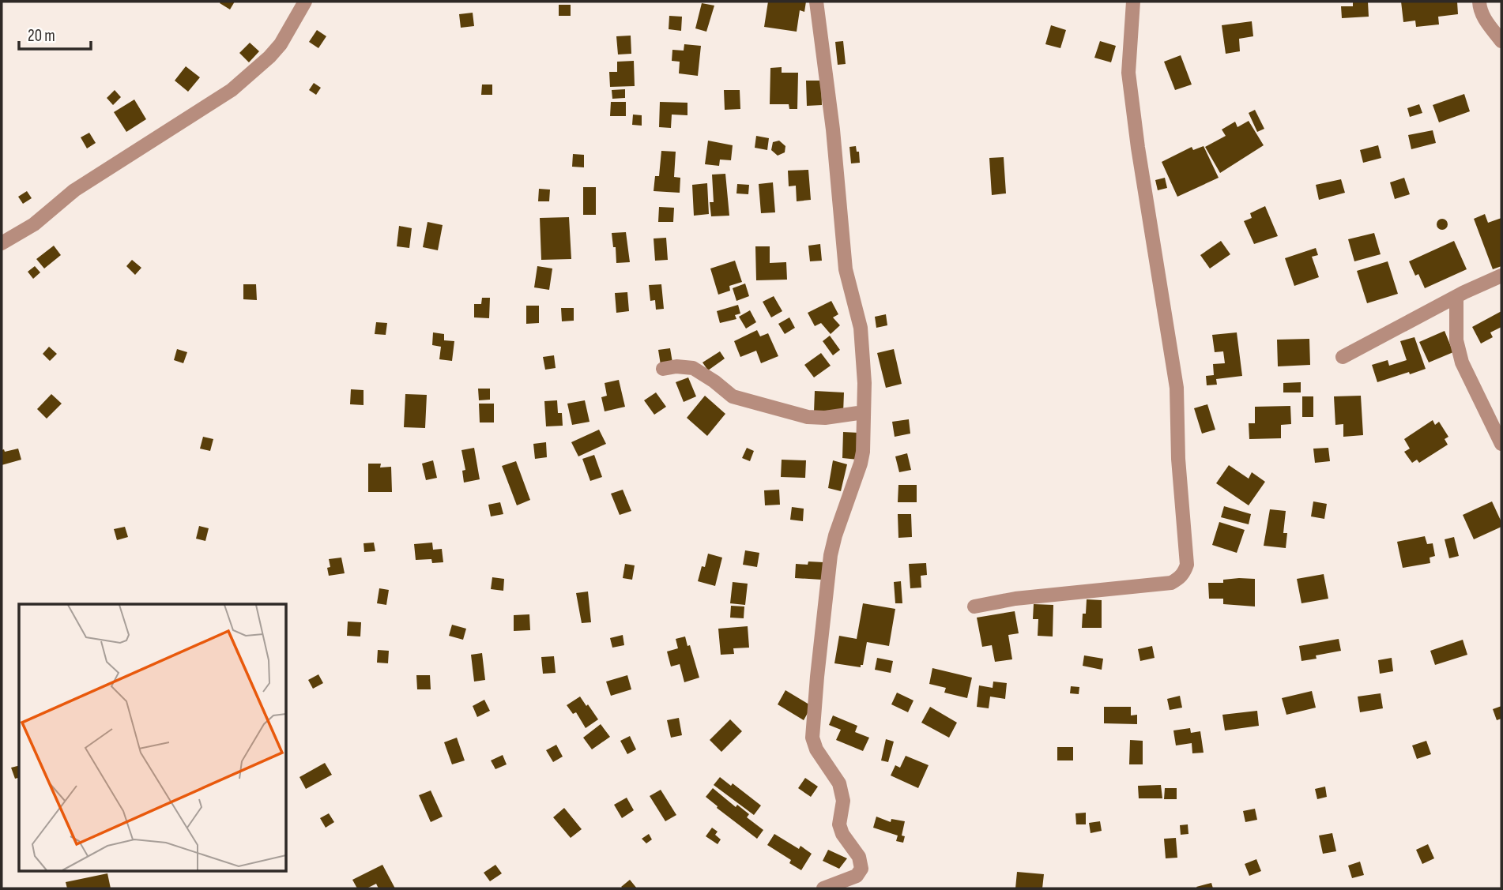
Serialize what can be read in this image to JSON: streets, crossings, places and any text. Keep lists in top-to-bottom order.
{
  "scale_bar": "20 m"
}
